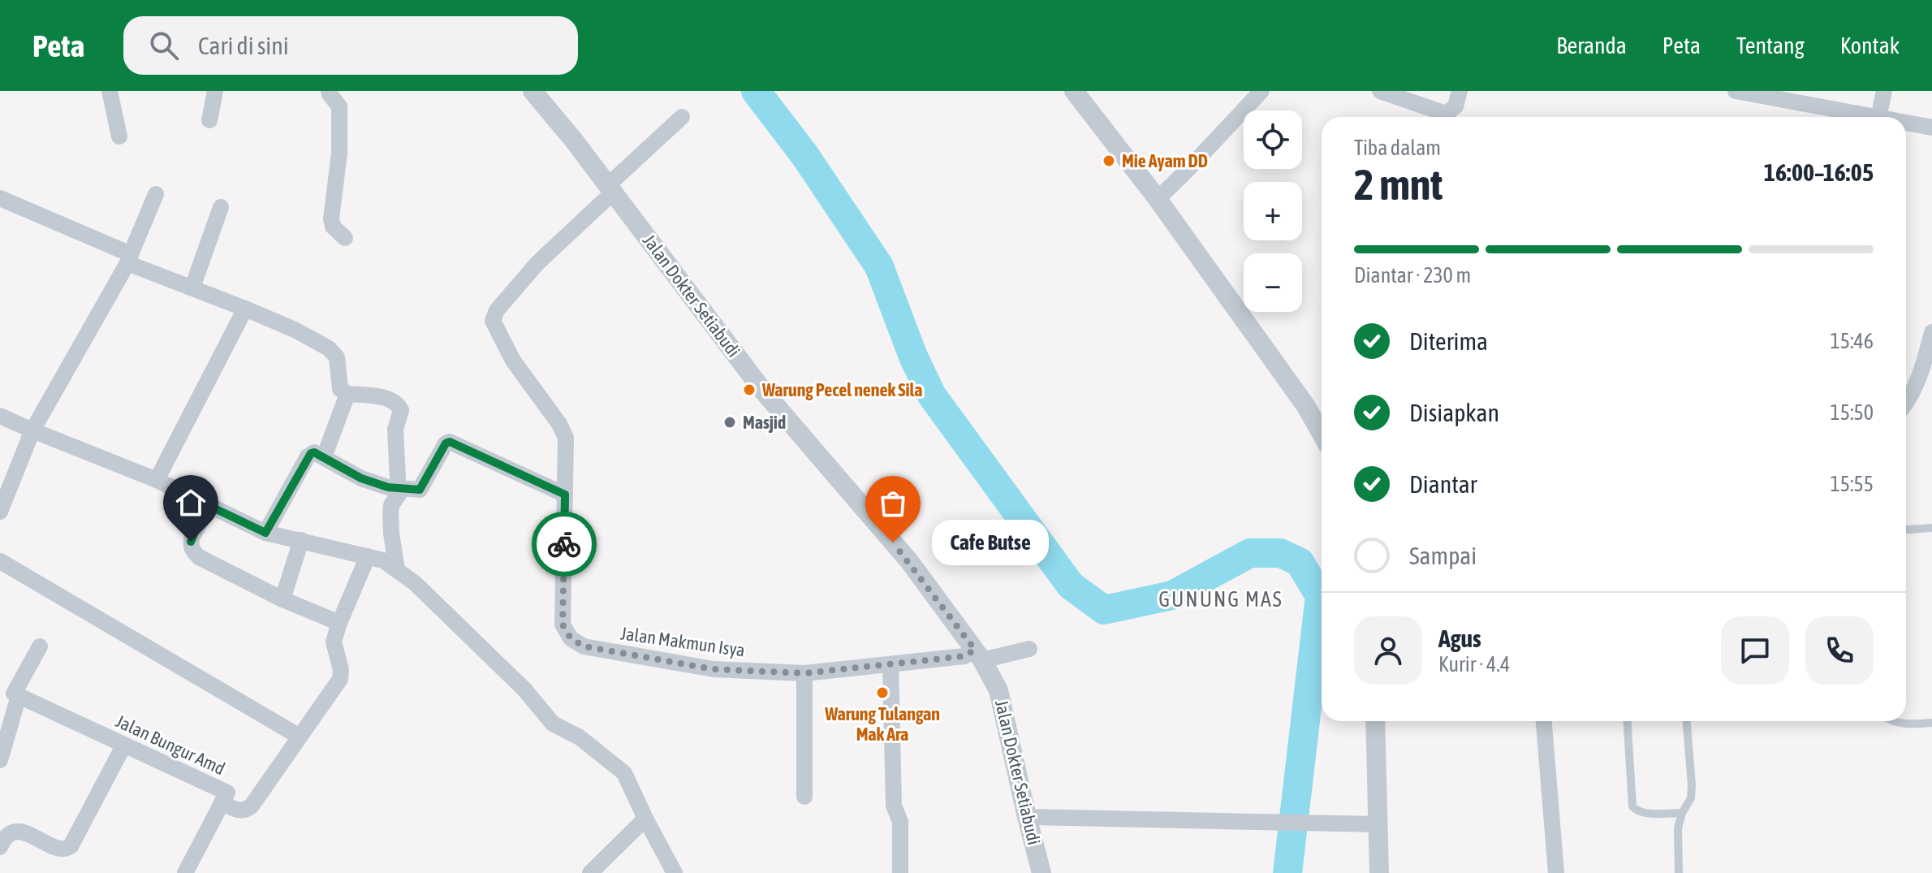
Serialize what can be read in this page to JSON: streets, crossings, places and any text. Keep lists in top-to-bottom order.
{
  "streets": {
    "street": ["Jalan Dokter Setiabudi", "Jalan Makmun Isya", "Jalan Bungur Amd"]
  },
  "crossings": [
    ["Jalan Dokter Setiabudi", "Jalan Makmun Isya"]
  ],
  "districts": ["GUNUNG MAS"],
  "places": [
    "Mie Ayam DD",
    "Warung Pecel nenek Sila",
    "Masjid",
    "Cafe Butse",
    "Warung Tulangan Mak Ara"
  ],
  "page": {
    "header": "Peta",
    "search": "Cari di sini",
    "nav": [
      "Beranda",
      "Peta",
      "Tentang",
      "Kontak"
    ],
    "map_buttons": ["+", "−"],
    "heading": ["2 mnt", "Tiba dalam", "16:00–16:05"],
    "panel": ["Agus", "Kurir · 4.4"],
    "bar": "Diantar · 230 m",
    "list": [
      ["Diterima", "15:46"],
      ["Disiapkan", "15:50"],
      ["Diantar", "15:55"],
      "Sampai"
    ],
    "bubble": "Cafe Butse"
  }
}
